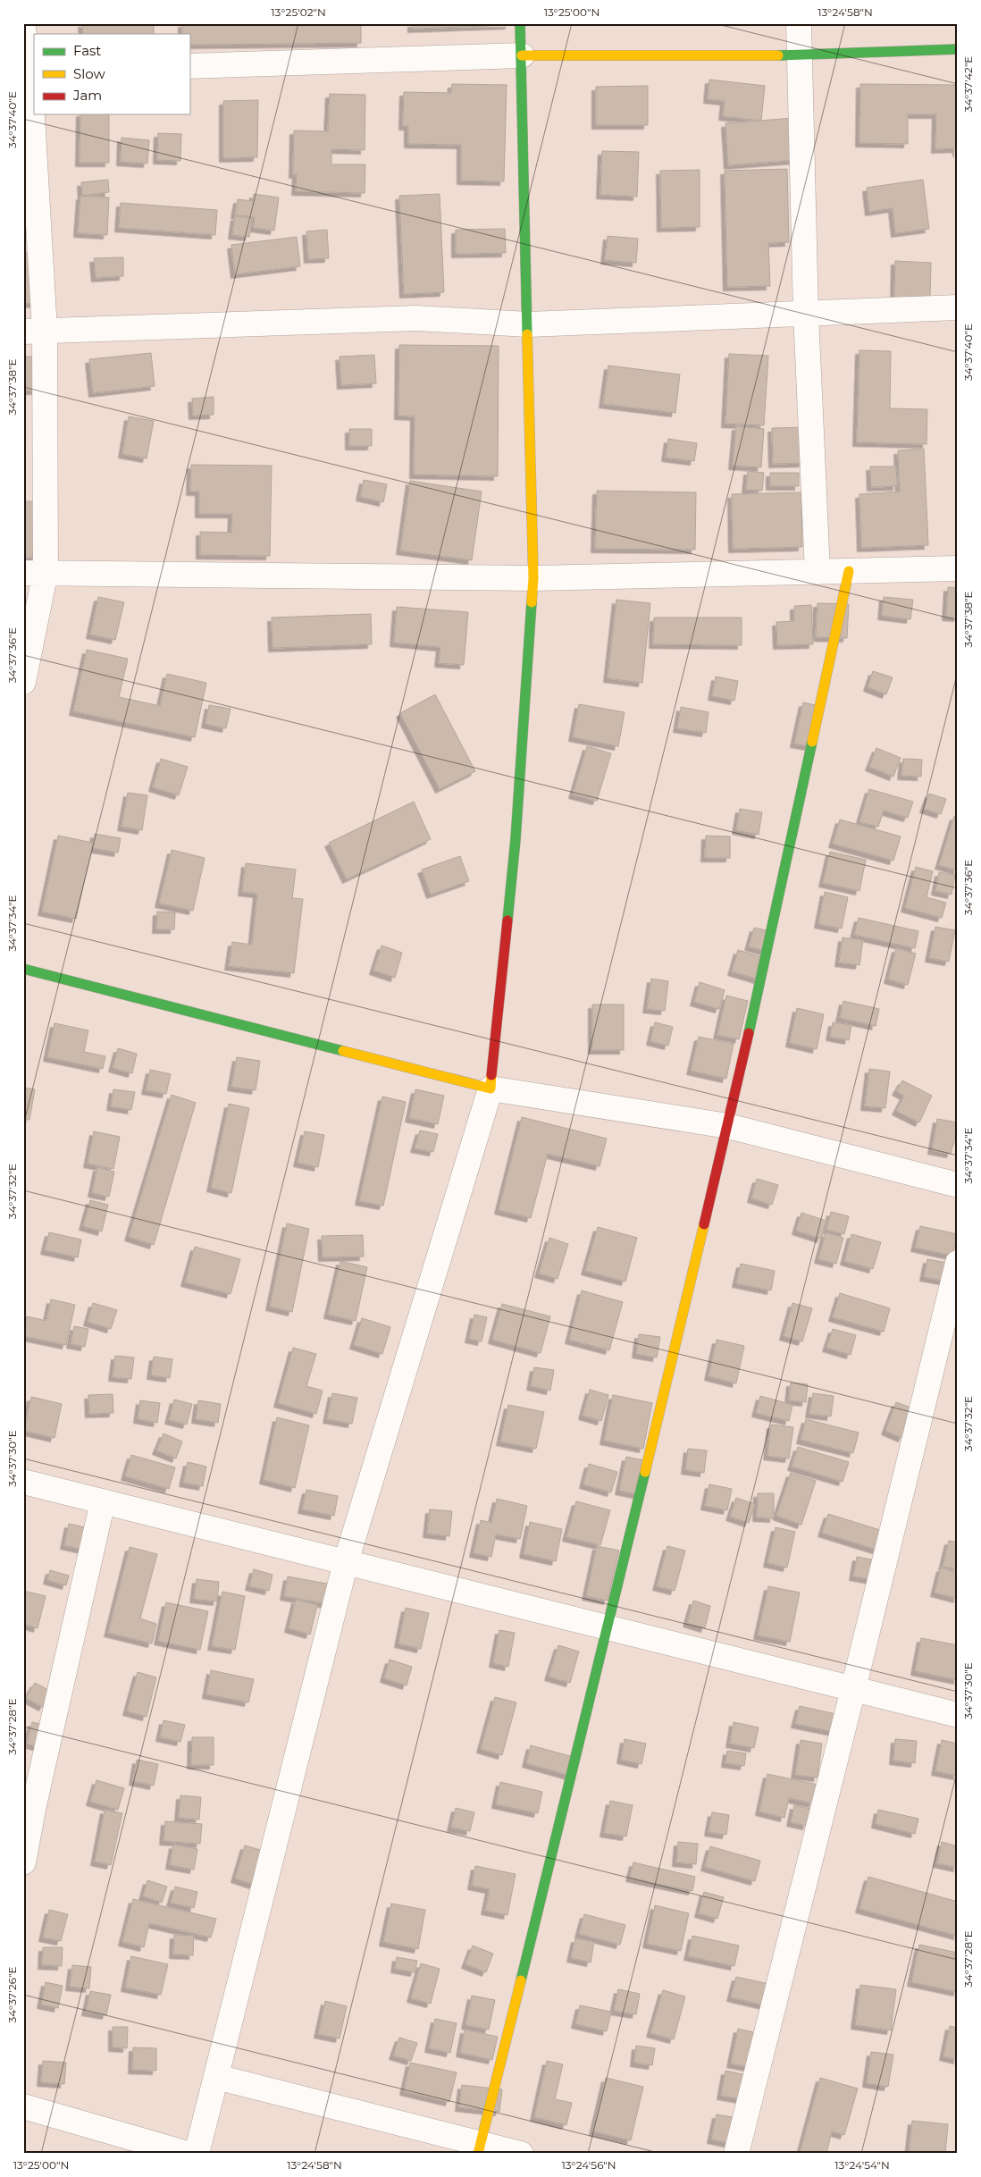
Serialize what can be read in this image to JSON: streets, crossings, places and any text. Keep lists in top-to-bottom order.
{
  "legend": ["Fast", "Slow", "Jam"],
  "coordinates": [
    "13°25'02\"N",
    "13°25'00\"N",
    "13°24'58\"N",
    "34°37'42\"E",
    "34°37'40\"E",
    "34°37'38\"E",
    "34°37'36\"E",
    "34°37'34\"E",
    "34°37'32\"E",
    "34°37'30\"E",
    "34°37'28\"E",
    "34°37'26\"E",
    "13°24'56\"N",
    "13°24'54\"N"
  ]
}
